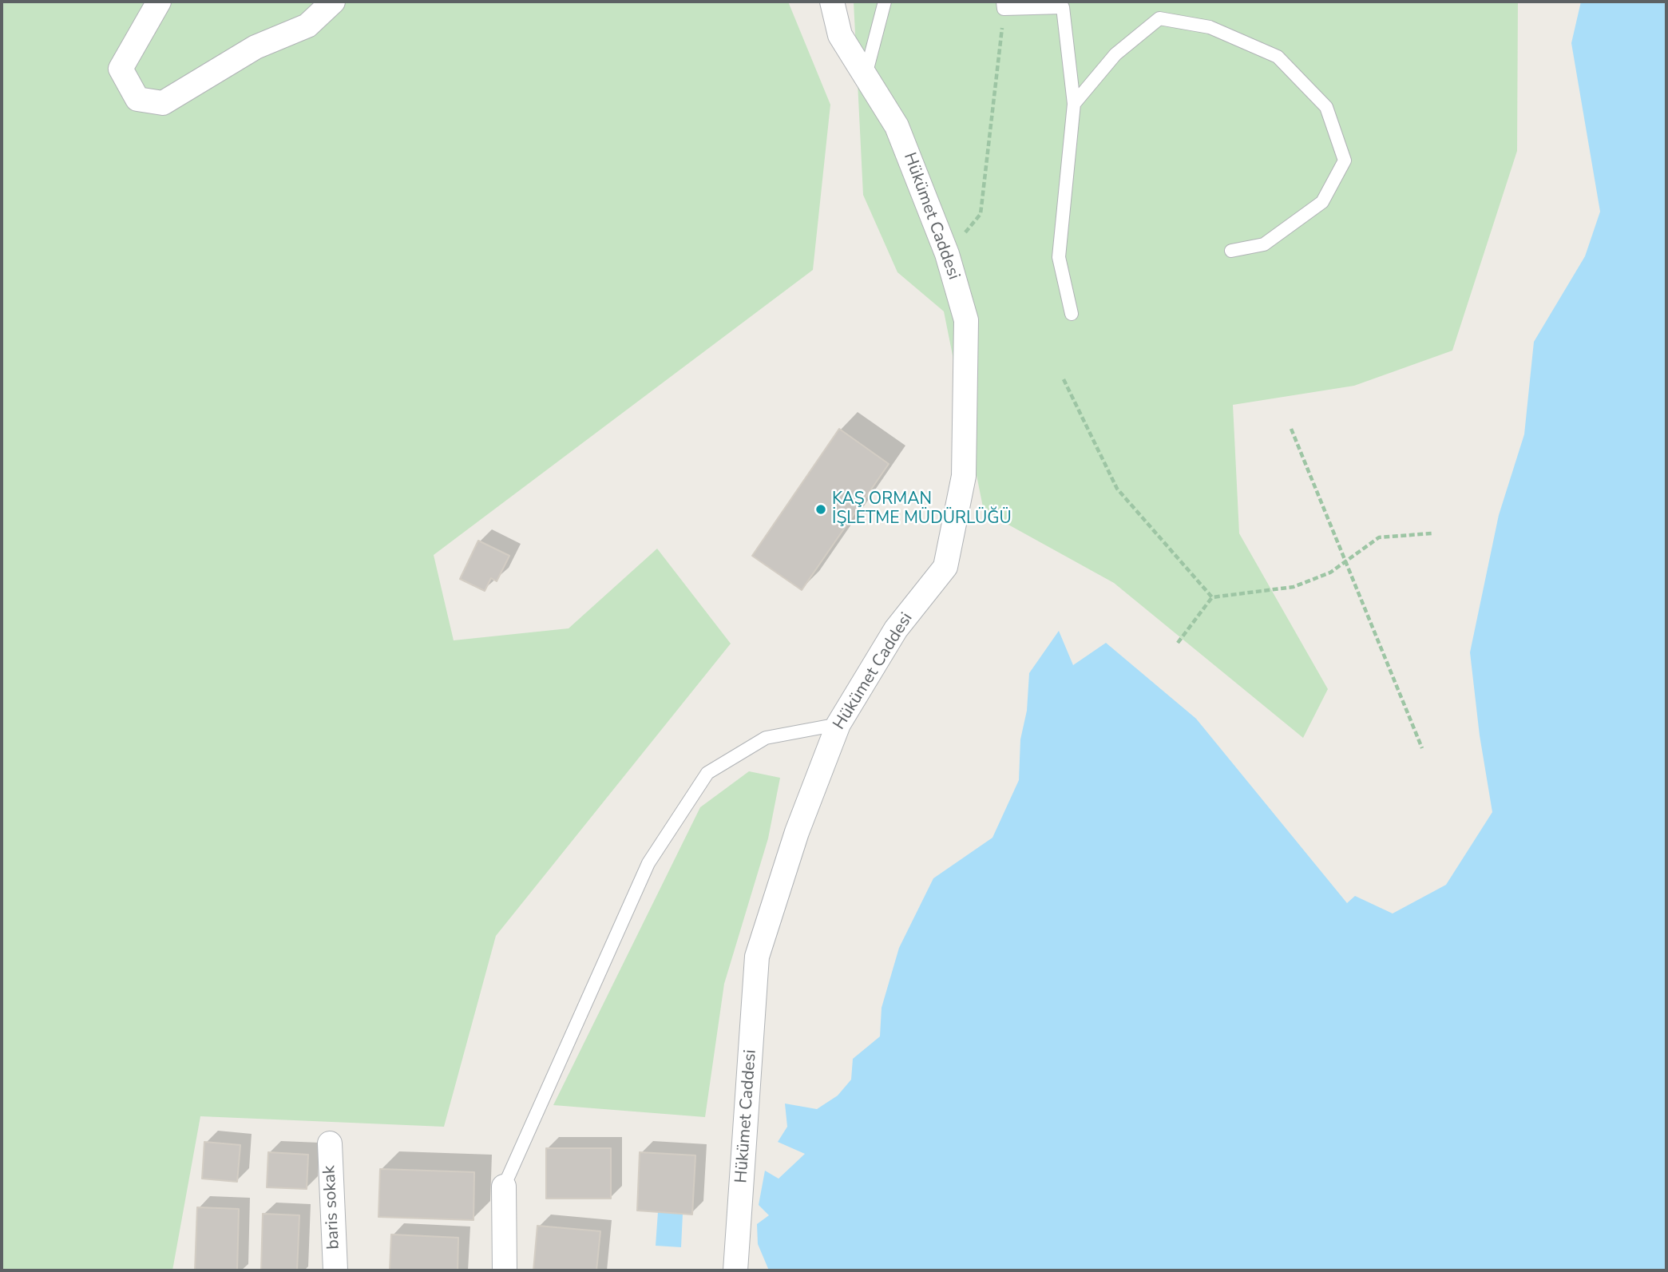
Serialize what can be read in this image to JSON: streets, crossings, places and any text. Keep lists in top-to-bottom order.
{
  "streets": {
    "street": ["Hükümet Caddesi", "baris sokak"]
  },
  "places": ["KAŞ ORMAN İŞLETME MÜDÜRLÜĞÜ"]
}
